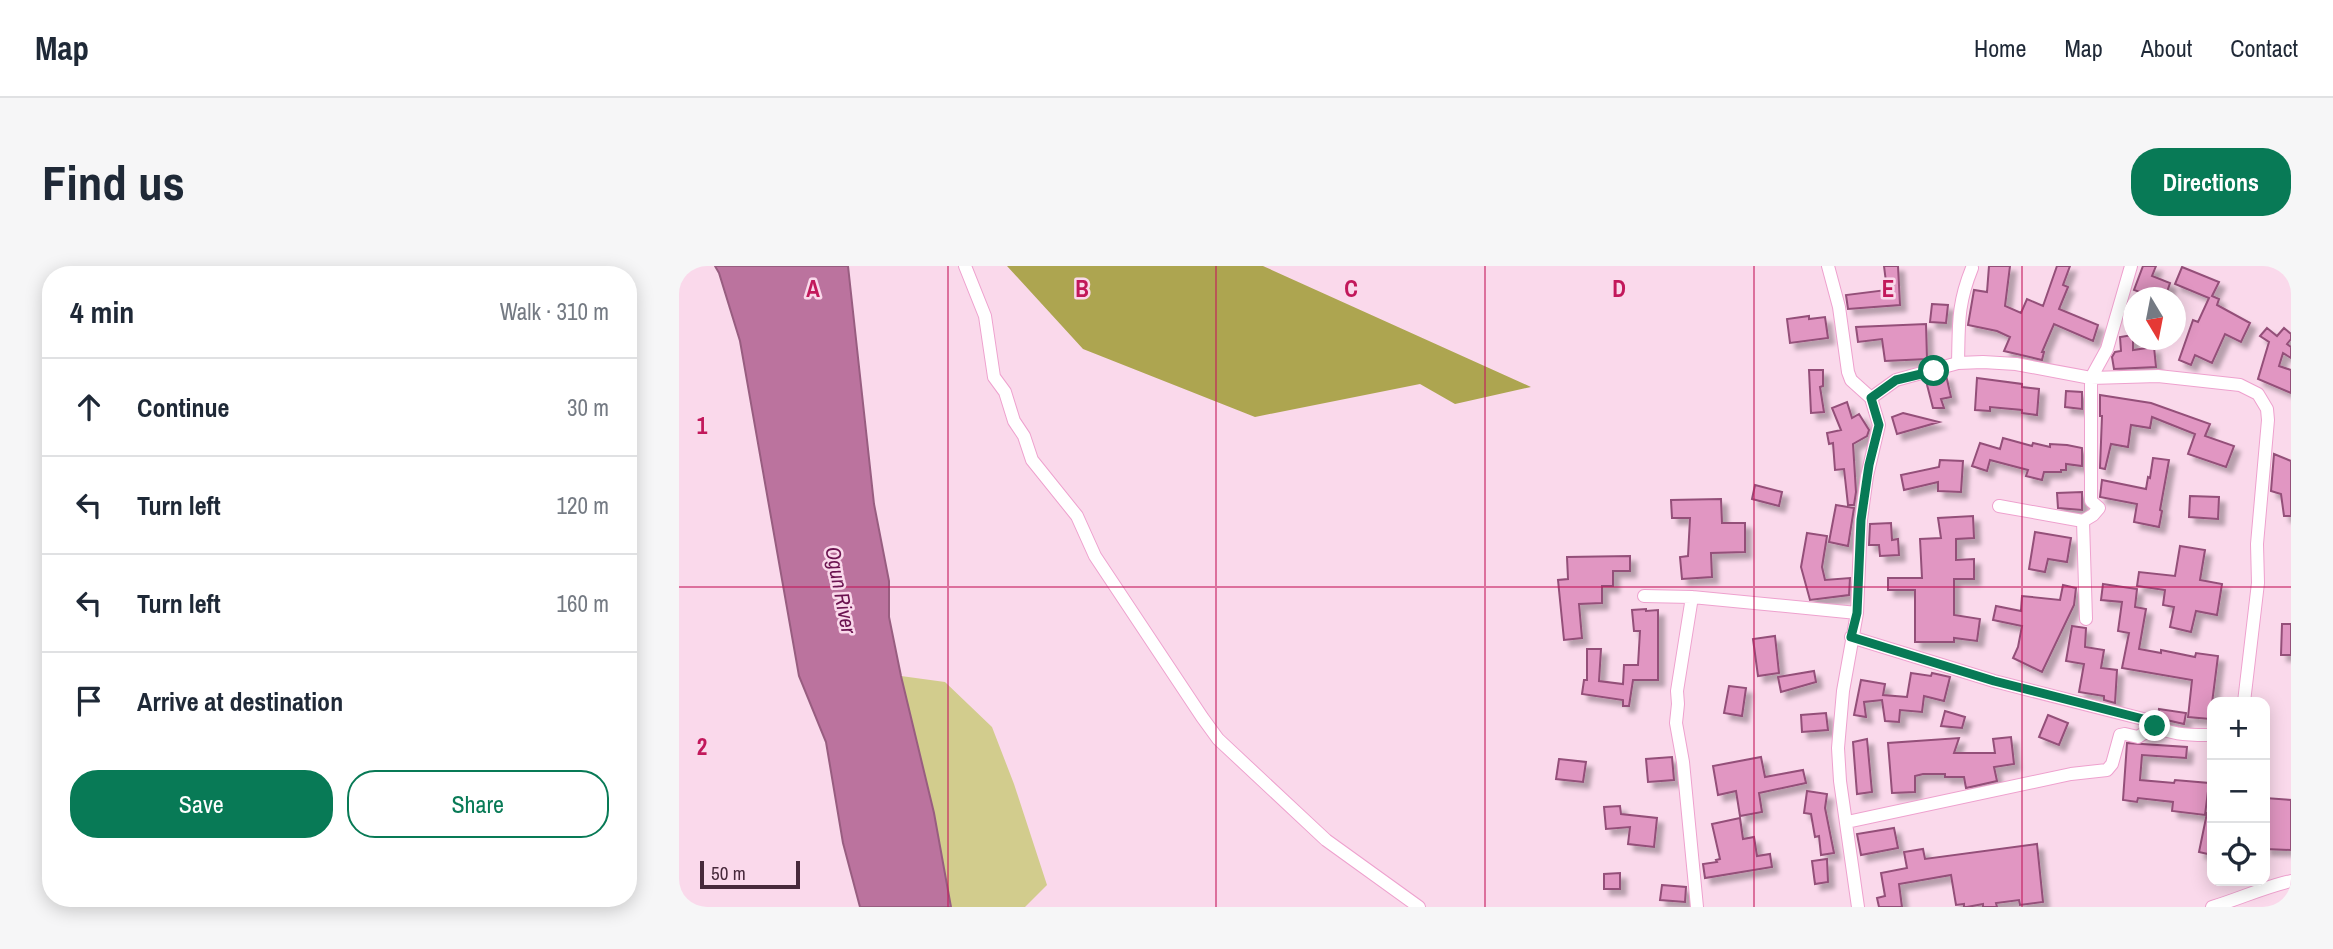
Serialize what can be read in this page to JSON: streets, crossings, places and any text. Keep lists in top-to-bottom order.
{
  "water": ["Ogun River"],
  "scale_bar": "50 m",
  "north": "bottom",
  "page": {
    "header": "Map",
    "nav": [
      "Home",
      "Map",
      "About",
      "Contact"
    ],
    "buttons": [
      "Directions",
      ["Save", "Share"]
    ],
    "title": "Find us",
    "heading": ["4 min", "Walk · 310 m"],
    "list": [
      ["Continue", "30 m"],
      ["Turn left", "120 m"],
      ["Turn left", "160 m"],
      "Arrive at destination"
    ],
    "map_buttons": ["+", "−"],
    "scale": "50 m"
  },
  "grid": {
    "columns": [
      "A",
      "B",
      "C",
      "D",
      "E"
    ],
    "rows": ["1", "2"]
  }
}
